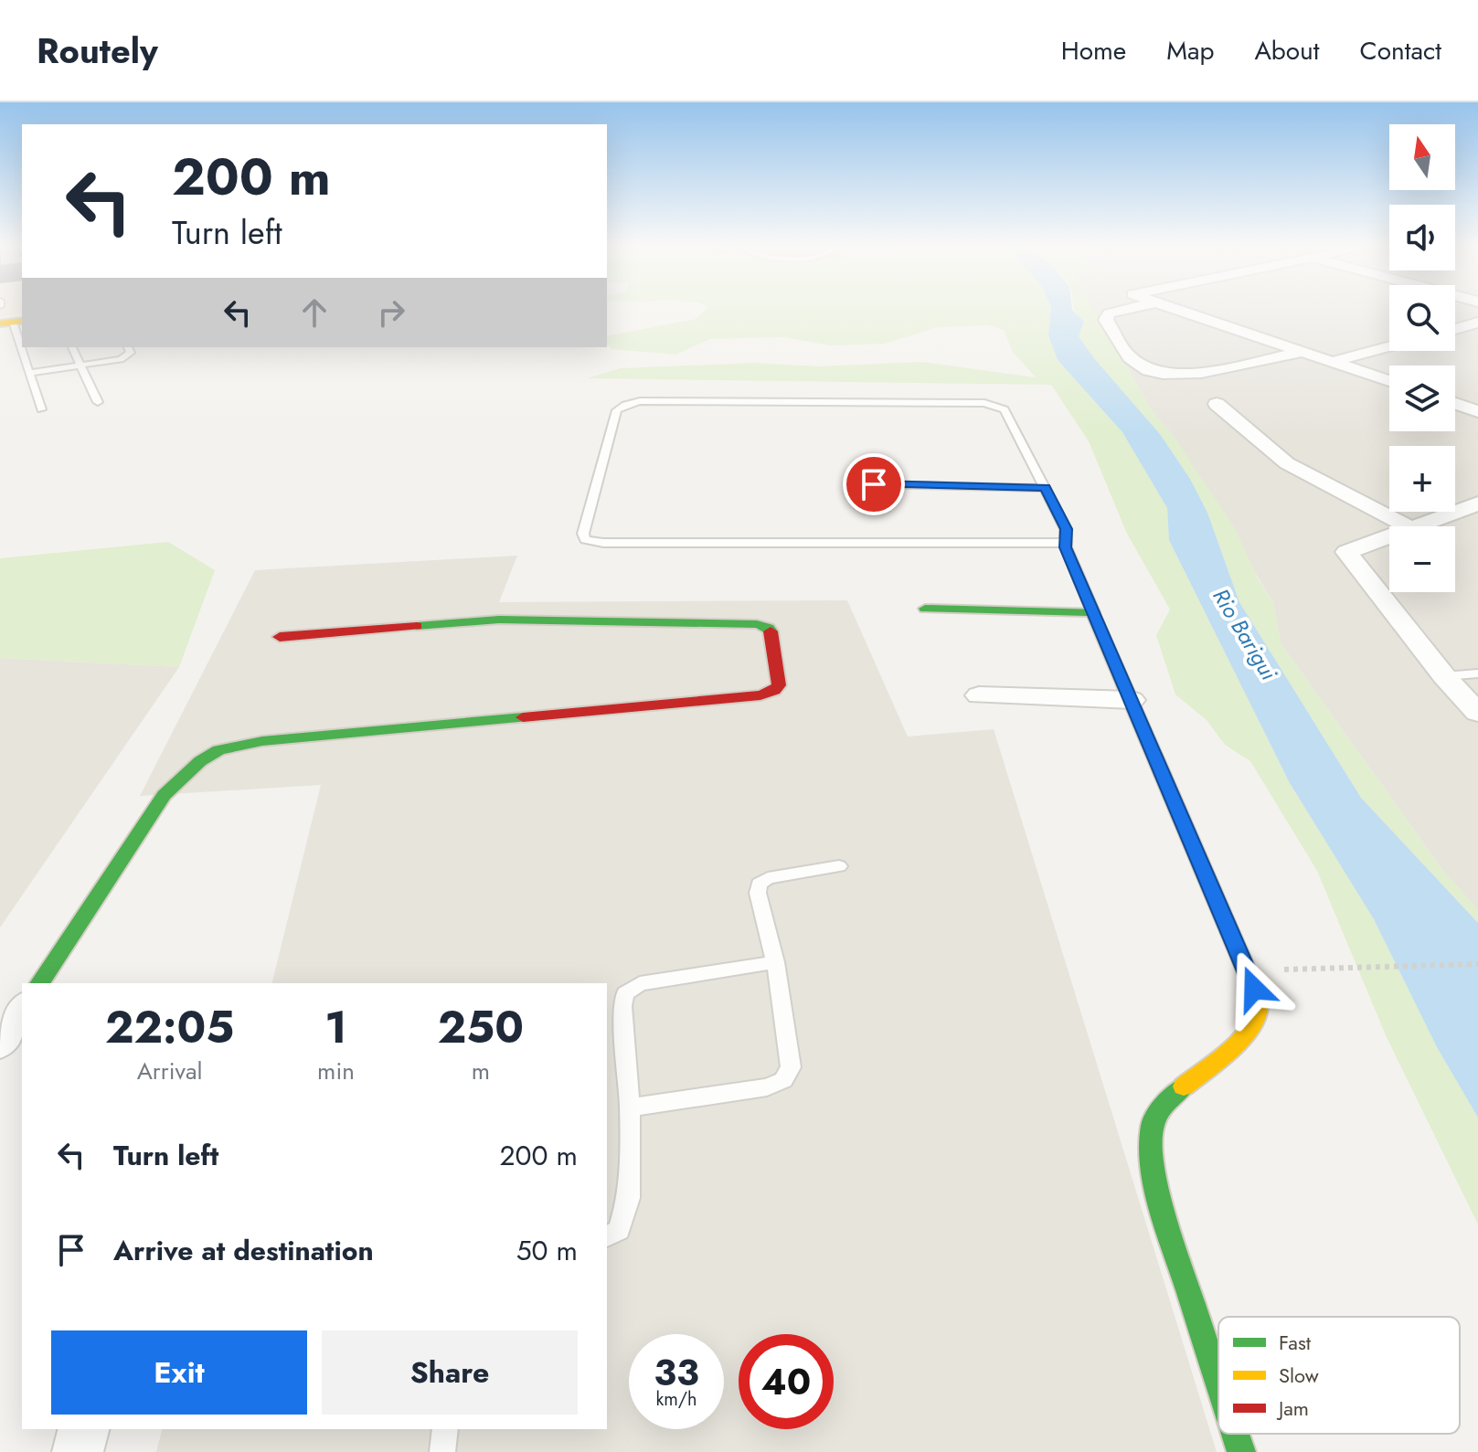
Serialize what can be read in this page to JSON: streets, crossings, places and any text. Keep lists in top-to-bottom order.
{
  "water": ["Rio Barigui"],
  "legend": ["Fast", "Slow", "Jam"],
  "north": "top",
  "page": {
    "header": "Routely",
    "nav": [
      "Home",
      "Map",
      "About",
      "Contact"
    ],
    "map_buttons": ["+", "−"],
    "turn": ["200 m", "Turn left"],
    "eta": [
      "22:05",
      "Arrival",
      "1",
      "min",
      "250",
      "m"
    ],
    "list": [
      {
        "name": "Turn left",
        "value": "200 m"
      },
      {
        "name": "Arrive at destination",
        "value": "50 m"
      }
    ],
    "buttons": ["Exit", "Share"],
    "speed": "33 km/h",
    "limit": "40"
  }
}
